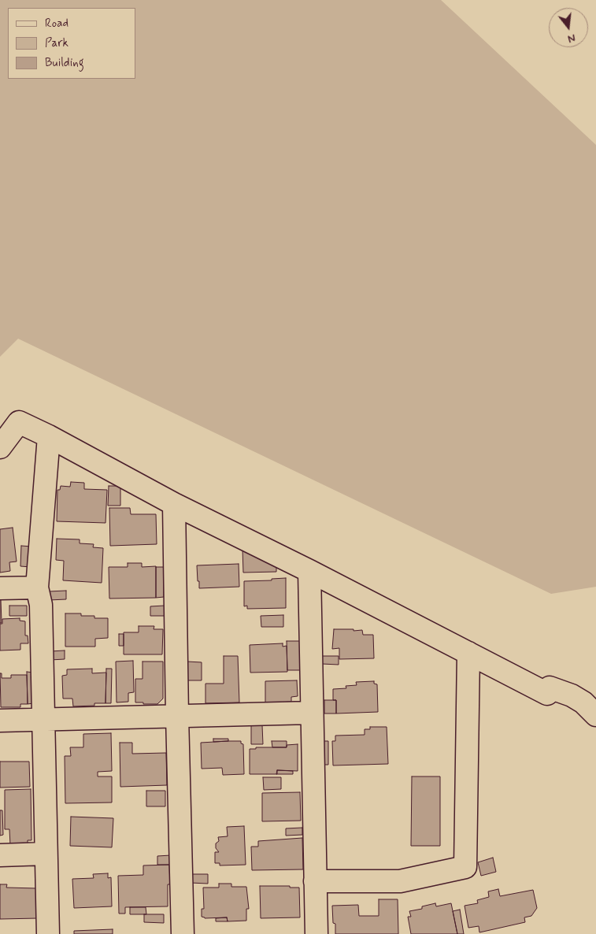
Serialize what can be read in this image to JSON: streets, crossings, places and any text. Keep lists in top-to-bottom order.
{
  "legend": ["Road", "Park", "Building"],
  "north": "bottom"
}
